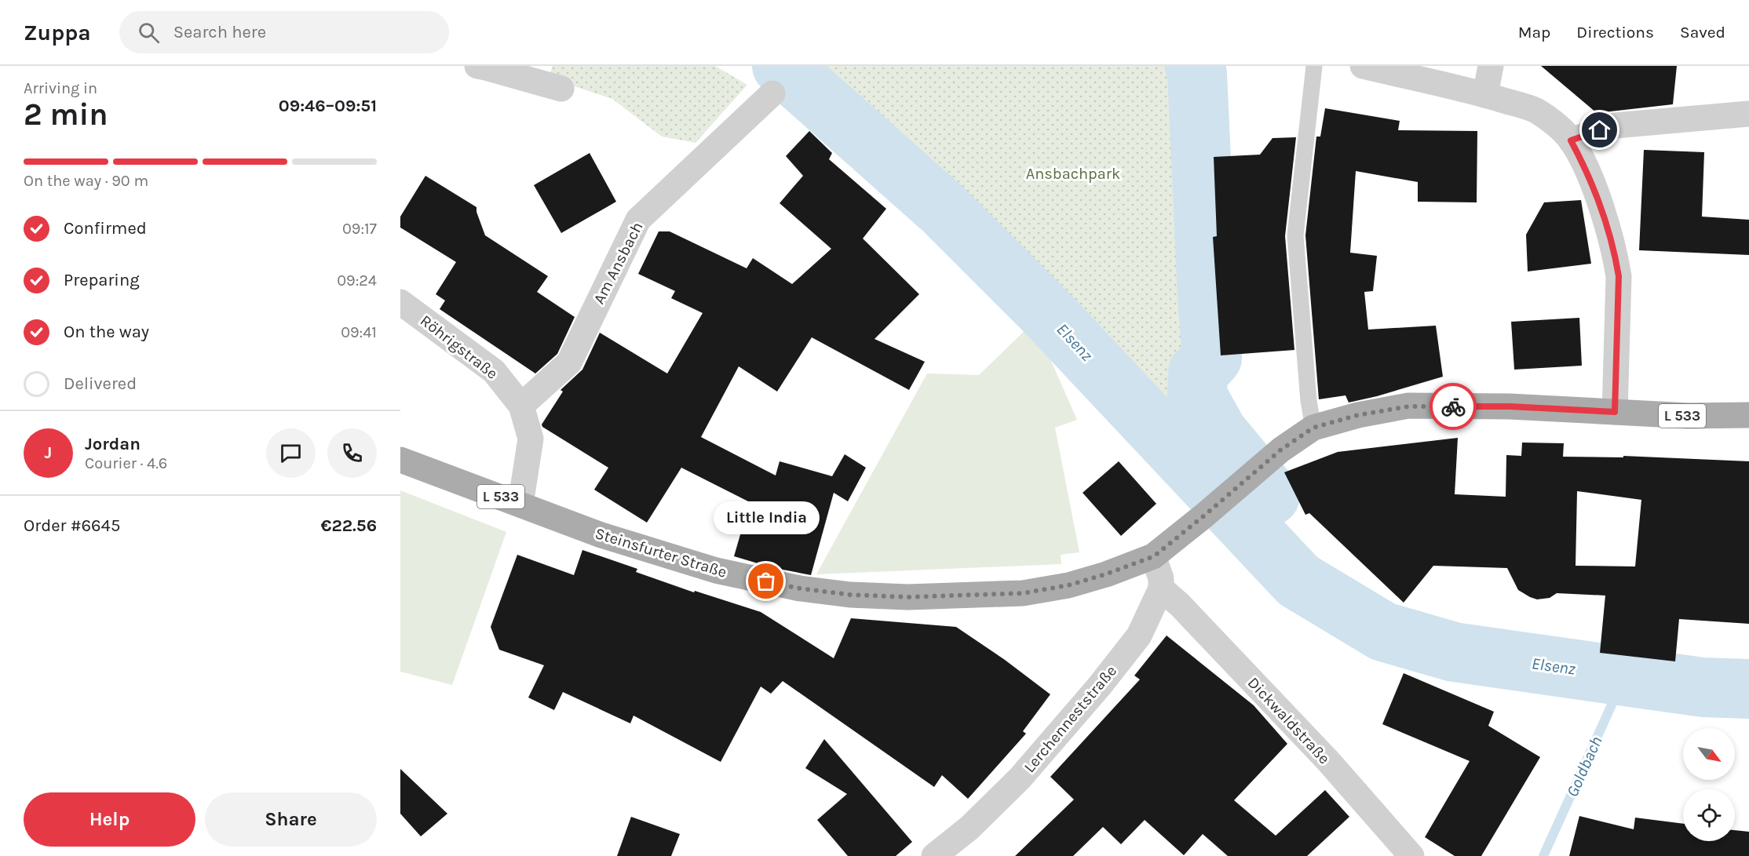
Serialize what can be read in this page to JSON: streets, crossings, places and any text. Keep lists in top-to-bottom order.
{
  "streets": {
    "main road": ["L 533", "Steinsfurter Straße"],
    "street": [
      "Am Ansbach",
      "Röhrigstraße",
      "Lerchenneststraße",
      "Dickwaldstraße"
    ]
  },
  "crossings": [
    ["Am Ansbach", "Röhrigstraße"],
    ["Röhrigstraße", "Steinsfurter Straße"],
    ["L 533", "Steinsfurter Straße"],
    ["Lerchenneststraße", "Dickwaldstraße"]
  ],
  "water": ["Elsenz", "Goldbach"],
  "parks": ["Ansbachpark"],
  "places": ["Little India"],
  "north": "bottom right",
  "page": {
    "header": "Zuppa",
    "search": "Search here",
    "nav": ["Map", "Directions", "Saved"],
    "heading": ["2 min", "Arriving in", "09:46–09:51"],
    "panel": [
      "Jordan",
      "Courier · 4.6",
      "Order #6645",
      "€22.56"
    ],
    "bar": "On the way · 90 m",
    "list": [
      ["Confirmed", "09:17"],
      ["Preparing", "09:24"],
      ["On the way", "09:41"],
      "Delivered"
    ],
    "round": "J",
    "bubble": "Little India",
    "buttons": ["Help", "Share"]
  }
}
